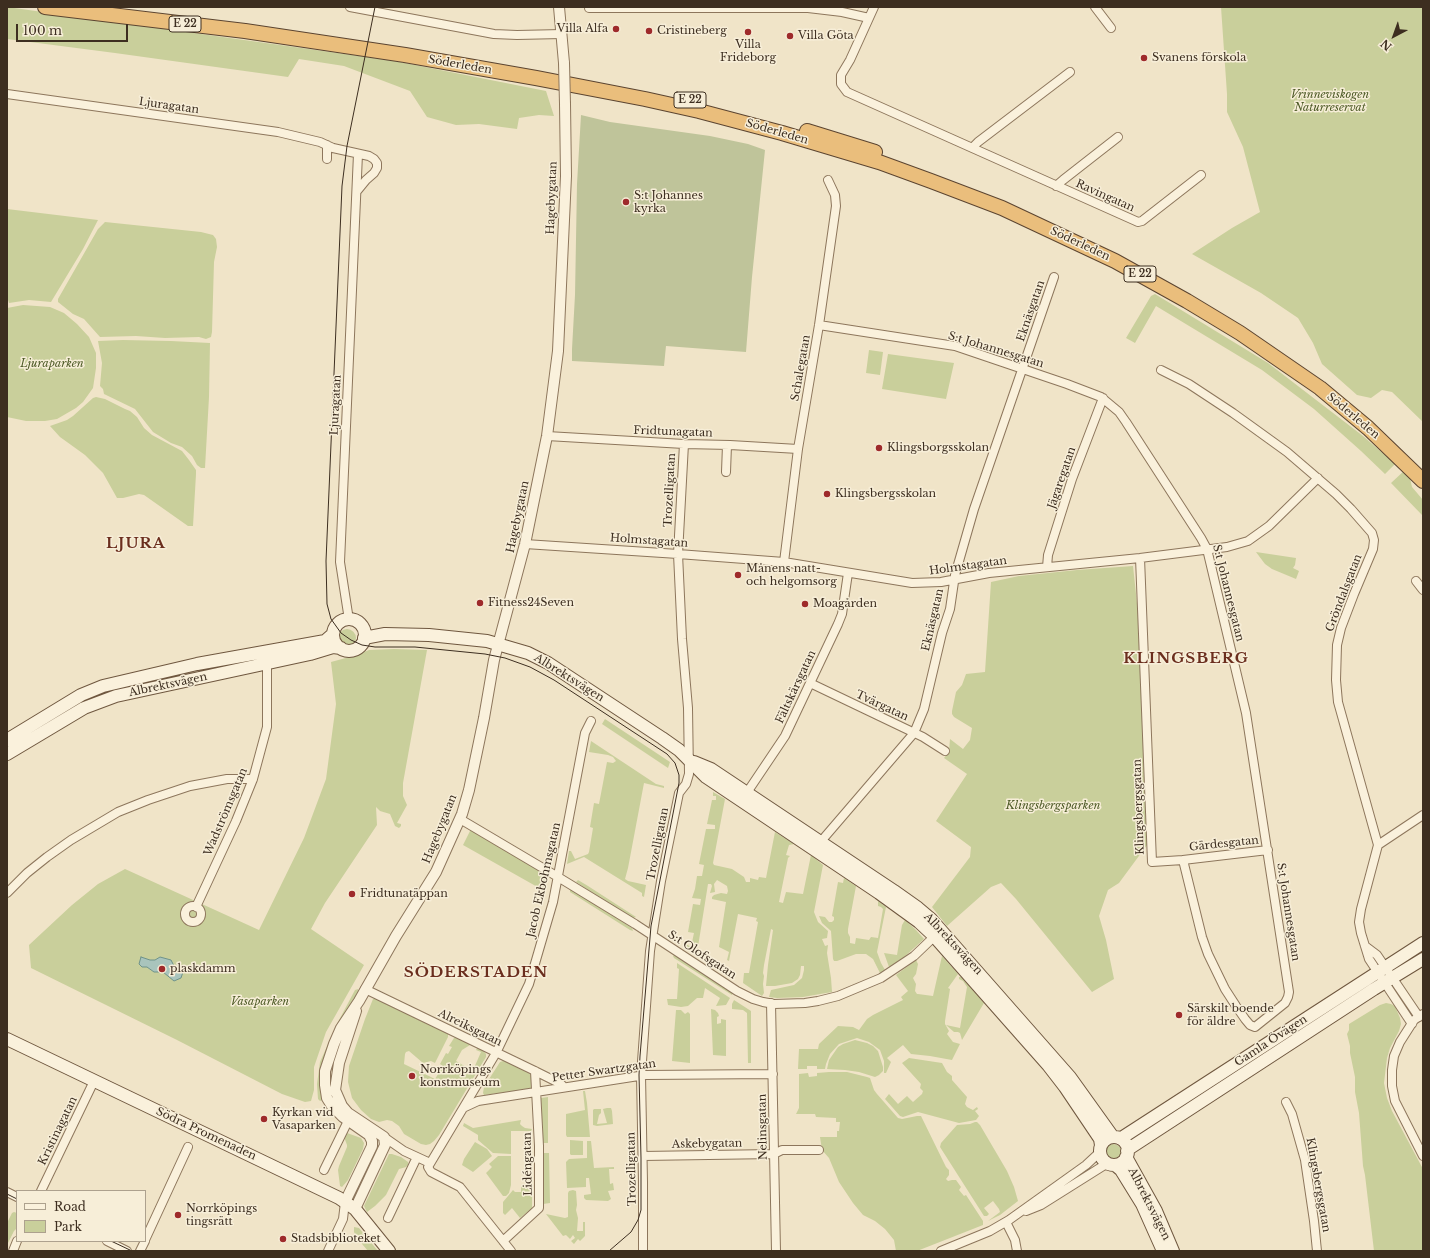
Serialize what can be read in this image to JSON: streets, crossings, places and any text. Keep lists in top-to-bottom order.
{
  "streets": {
    "highway": ["E 22", "Söderleden"],
    "main road": ["Albrektsvägen", "Gamla Övägen", "Södra Promenaden"],
    "street": [
      "Ljuragatan",
      "Ravingatan",
      "Hagebygatan",
      "Eknäsgatan",
      "S:t Johannesgatan",
      "Schalegatan",
      "Fridtunagatan",
      "Jägaregatan",
      "Trozelligatan",
      "Holmstagatan",
      "Gröndalsgatan",
      "Fältskärsgatan",
      "Tvärgatan",
      "Klingsbergsgatan",
      "Wadströmsgatan",
      "Gärdesgatan",
      "Jacob Ekbohmsgatan",
      "S:t Olofsgatan",
      "Alreiksgatan",
      "Petter Swartzgatan",
      "Nelinsgatan",
      "Kristinagatan",
      "Askebygatan",
      "Lidéngatan"
    ]
  },
  "crossings": [
    ["Ljuragatan", "Albrektsvägen"],
    ["Hagebygatan", "Fridtunagatan"],
    ["Hagebygatan", "Holmstagatan"],
    ["Hagebygatan", "Albrektsvägen"],
    ["Hagebygatan", "S:t Olofsgatan"],
    ["Hagebygatan", "Alreiksgatan"],
    ["Eknäsgatan", "S:t Johannesgatan"],
    ["Eknäsgatan", "Holmstagatan"],
    ["Eknäsgatan", "Albrektsvägen"],
    ["Eknäsgatan", "Tvärgatan"],
    ["S:t Johannesgatan", "Schalegatan"],
    ["S:t Johannesgatan", "Jägaregatan"],
    ["S:t Johannesgatan", "Holmstagatan"],
    ["S:t Johannesgatan", "Klingsbergsgatan"],
    ["S:t Johannesgatan", "Gärdesgatan"],
    ["Schalegatan", "Fridtunagatan"],
    ["Schalegatan", "Holmstagatan"],
    ["Fridtunagatan", "Trozelligatan"],
    ["Jägaregatan", "Holmstagatan"],
    ["Trozelligatan", "Holmstagatan"],
    ["Trozelligatan", "Albrektsvägen"],
    ["Trozelligatan", "S:t Olofsgatan"],
    ["Trozelligatan", "Petter Swartzgatan"],
    ["Trozelligatan", "Askebygatan"],
    ["Holmstagatan", "Gröndalsgatan"],
    ["Holmstagatan", "Fältskärsgatan"],
    ["Holmstagatan", "Klingsbergsgatan"],
    ["Albrektsvägen", "Fältskärsgatan"],
    ["Albrektsvägen", "Wadströmsgatan"],
    ["Albrektsvägen", "S:t Olofsgatan"],
    ["Albrektsvägen", "Gamla Övägen"],
    ["Fältskärsgatan", "Tvärgatan"],
    ["Klingsbergsgatan", "Gärdesgatan"],
    ["Jacob Ekbohmsgatan", "S:t Olofsgatan"],
    ["Jacob Ekbohmsgatan", "Alreiksgatan"],
    ["Jacob Ekbohmsgatan", "Petter Swartzgatan"],
    ["S:t Olofsgatan", "Nelinsgatan"],
    ["Alreiksgatan", "Petter Swartzgatan"],
    ["Alreiksgatan", "Lidéngatan"],
    ["Petter Swartzgatan", "Nelinsgatan"],
    ["Petter Swartzgatan", "Lidéngatan"],
    ["Nelinsgatan", "Askebygatan"],
    ["Kristinagatan", "Södra Promenaden"]
  ],
  "districts": ["LJURA", "KLINGSBERG", "SÖDERSTADEN"],
  "parks": [
    "Vrinneviskogen Naturreservat",
    "Ljuraparken",
    "Klingsbergsparken",
    "Vasaparken"
  ],
  "places": [
    "Villa Alfa",
    "Cristineberg",
    "Villa Frideborg",
    "Villa Göta",
    "Svanens förskola",
    "S:t Johannes kyrka",
    "Klingsborgsskolan",
    "Klingsbergsskolan",
    "Månens natt- och helgomsorg",
    "Fitness24Seven",
    "Moagården",
    "Fridtunatäppan",
    "plaskdamm",
    "Särskilt boende för äldre",
    "Norrköpings konstmuseum",
    "Kyrkan vid Vasaparken",
    "Norrköpings tingsrätt",
    "Stadsbiblioteket"
  ],
  "legend": ["Road", "Park"],
  "scale_bar": "100 m",
  "north": "bottom left"
}
